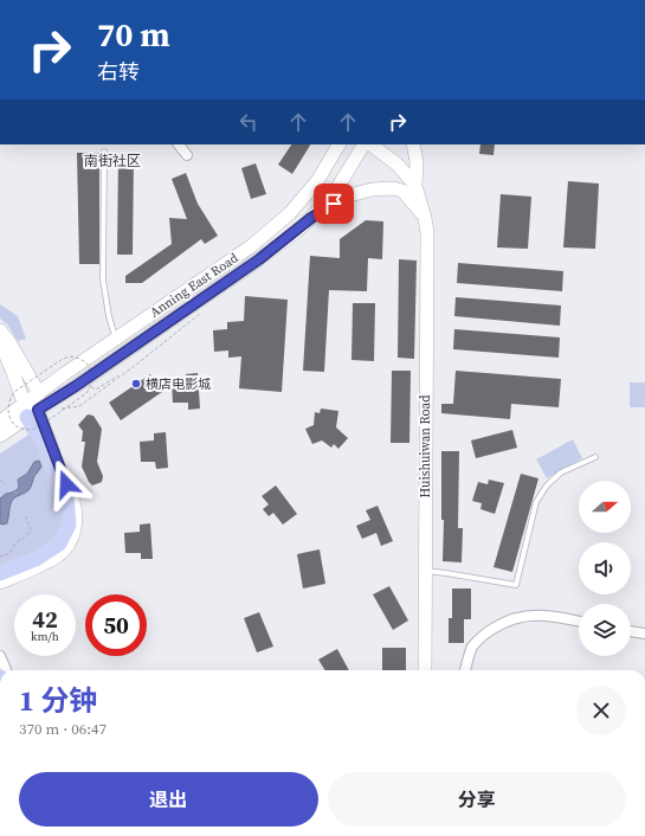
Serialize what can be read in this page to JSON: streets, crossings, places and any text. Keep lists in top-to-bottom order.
{
  "streets": {
    "main road": ["Anning East Road", "Huishuiwan Road"]
  },
  "districts": ["南街社区"],
  "places": ["横店电影城"],
  "north": "right",
  "page": {
    "turn": ["70 m", "右转"],
    "speed": "42 km/h",
    "limit": "50",
    "heading": ["1 分钟", "370 m · 06:47"],
    "buttons": ["退出", "分享"]
  }
}
